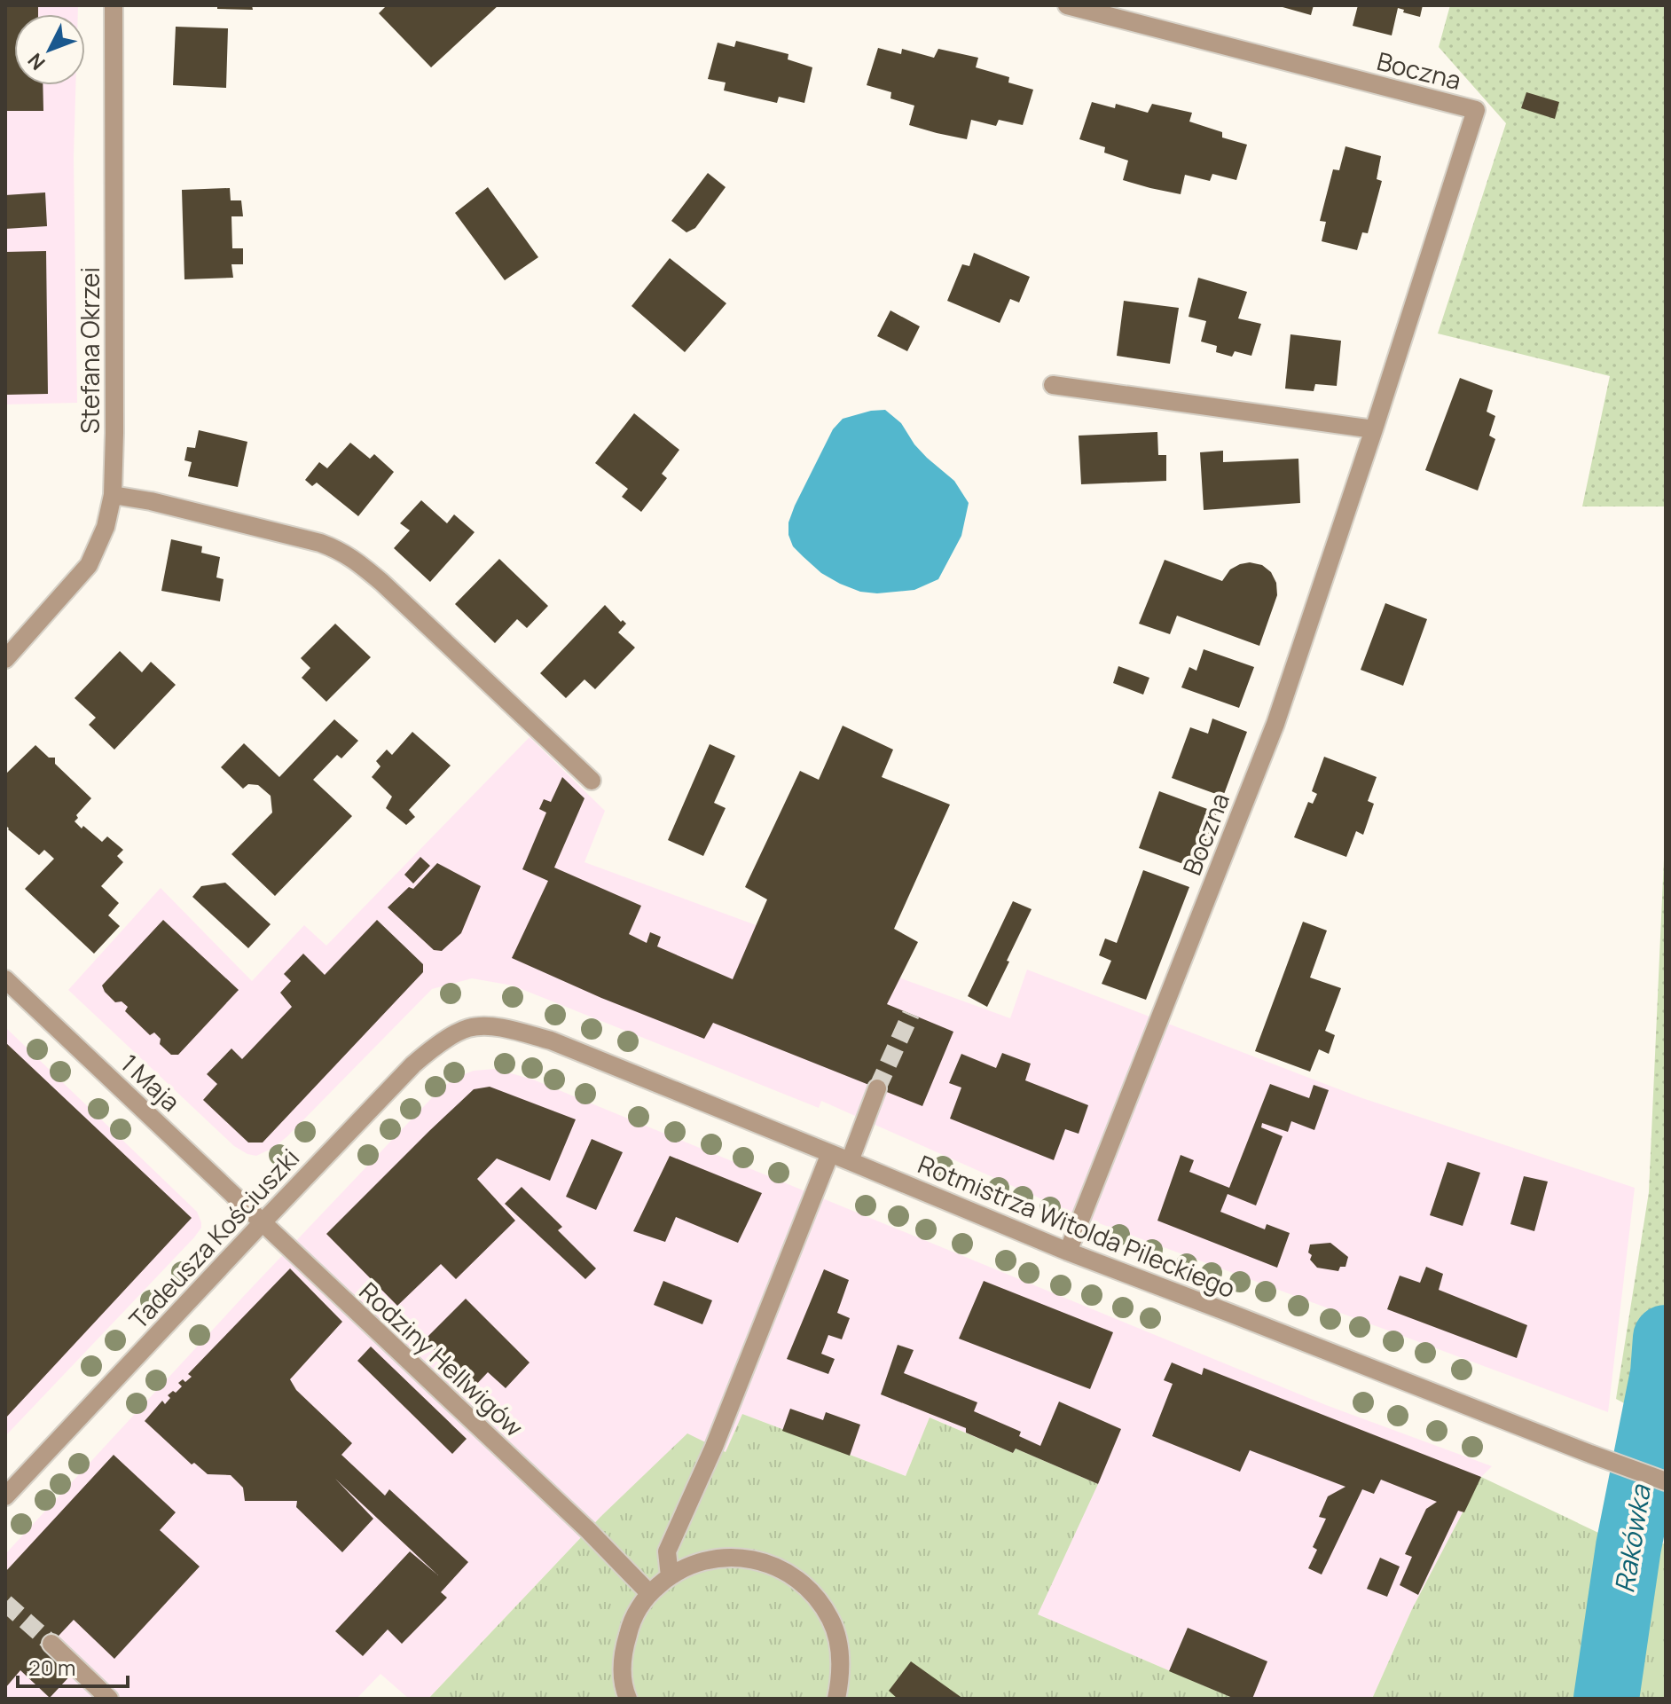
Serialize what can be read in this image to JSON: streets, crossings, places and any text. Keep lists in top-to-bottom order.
{
  "streets": {
    "street": [
      "Boczna",
      "Stefana Okrzei",
      "1 Maja",
      "Rotmistrza Witolda Pileckiego",
      "Tadeusza Kościuszki",
      "Rodziny Hellwigów"
    ]
  },
  "crossings": [
    ["Boczna", "Rotmistrza Witolda Pileckiego"],
    ["1 Maja", "Tadeusza Kościuszki"],
    ["1 Maja", "Rodziny Hellwigów"],
    ["Rotmistrza Witolda Pileckiego", "Tadeusza Kościuszki"],
    ["Tadeusza Kościuszki", "Rodziny Hellwigów"]
  ],
  "water": ["Rakówka"],
  "scale_bar": "20 m",
  "north": "bottom left"
}
